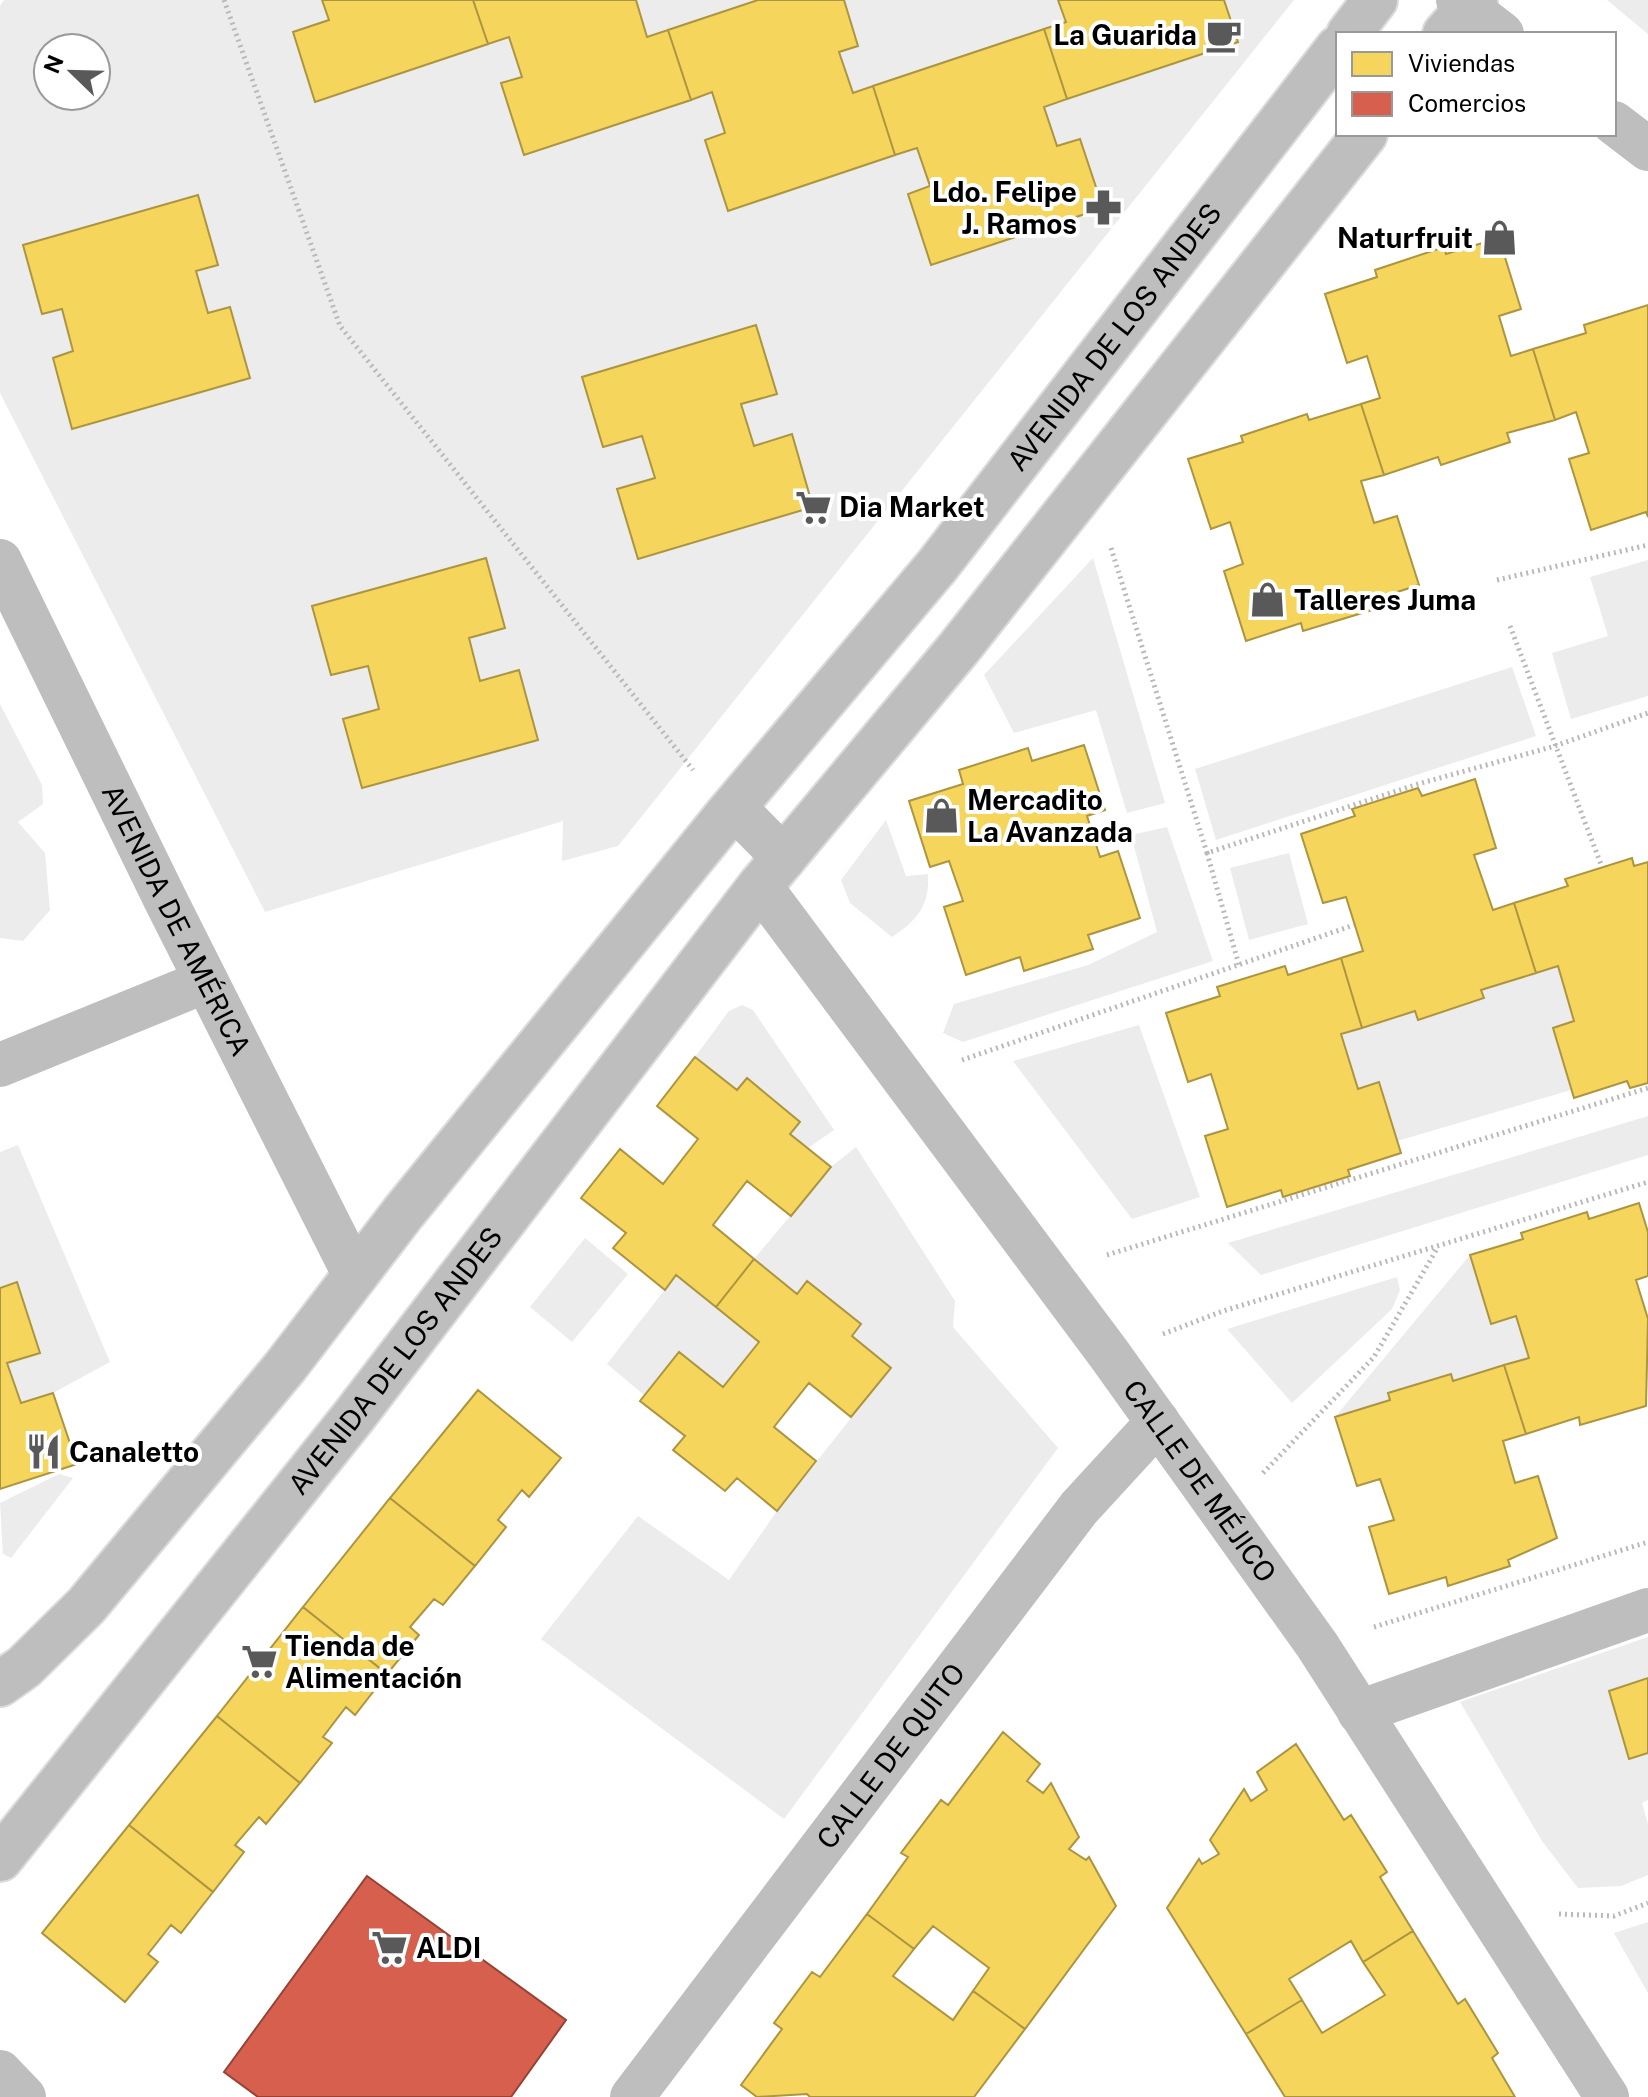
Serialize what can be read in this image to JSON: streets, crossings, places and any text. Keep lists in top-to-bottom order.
{
  "streets": {
    "main road": [
      "AVENIDA DE LOS ANDES",
      "AVENIDA DE AMÉRICA",
      "CALLE DE MÉJICO",
      "CALLE DE QUITO"
    ]
  },
  "crossings": [
    ["AVENIDA DE LOS ANDES", "AVENIDA DE AMÉRICA"],
    ["AVENIDA DE LOS ANDES", "CALLE DE MÉJICO"],
    ["CALLE DE MÉJICO", "CALLE DE QUITO"]
  ],
  "places": {
    "cafe": ["La Guarida"],
    "pharmacy": ["Ldo. Felipe J. Ramos"],
    "shop": ["Naturfruit", "Talleres Juma", "Mercadito La Avanzada"],
    "supermarket": ["Dia Market", "Tienda de Alimentación", "ALDI"],
    "restaurant": ["Canaletto"]
  },
  "legend": ["Viviendas", "Comercios"],
  "north": "top left"
}
